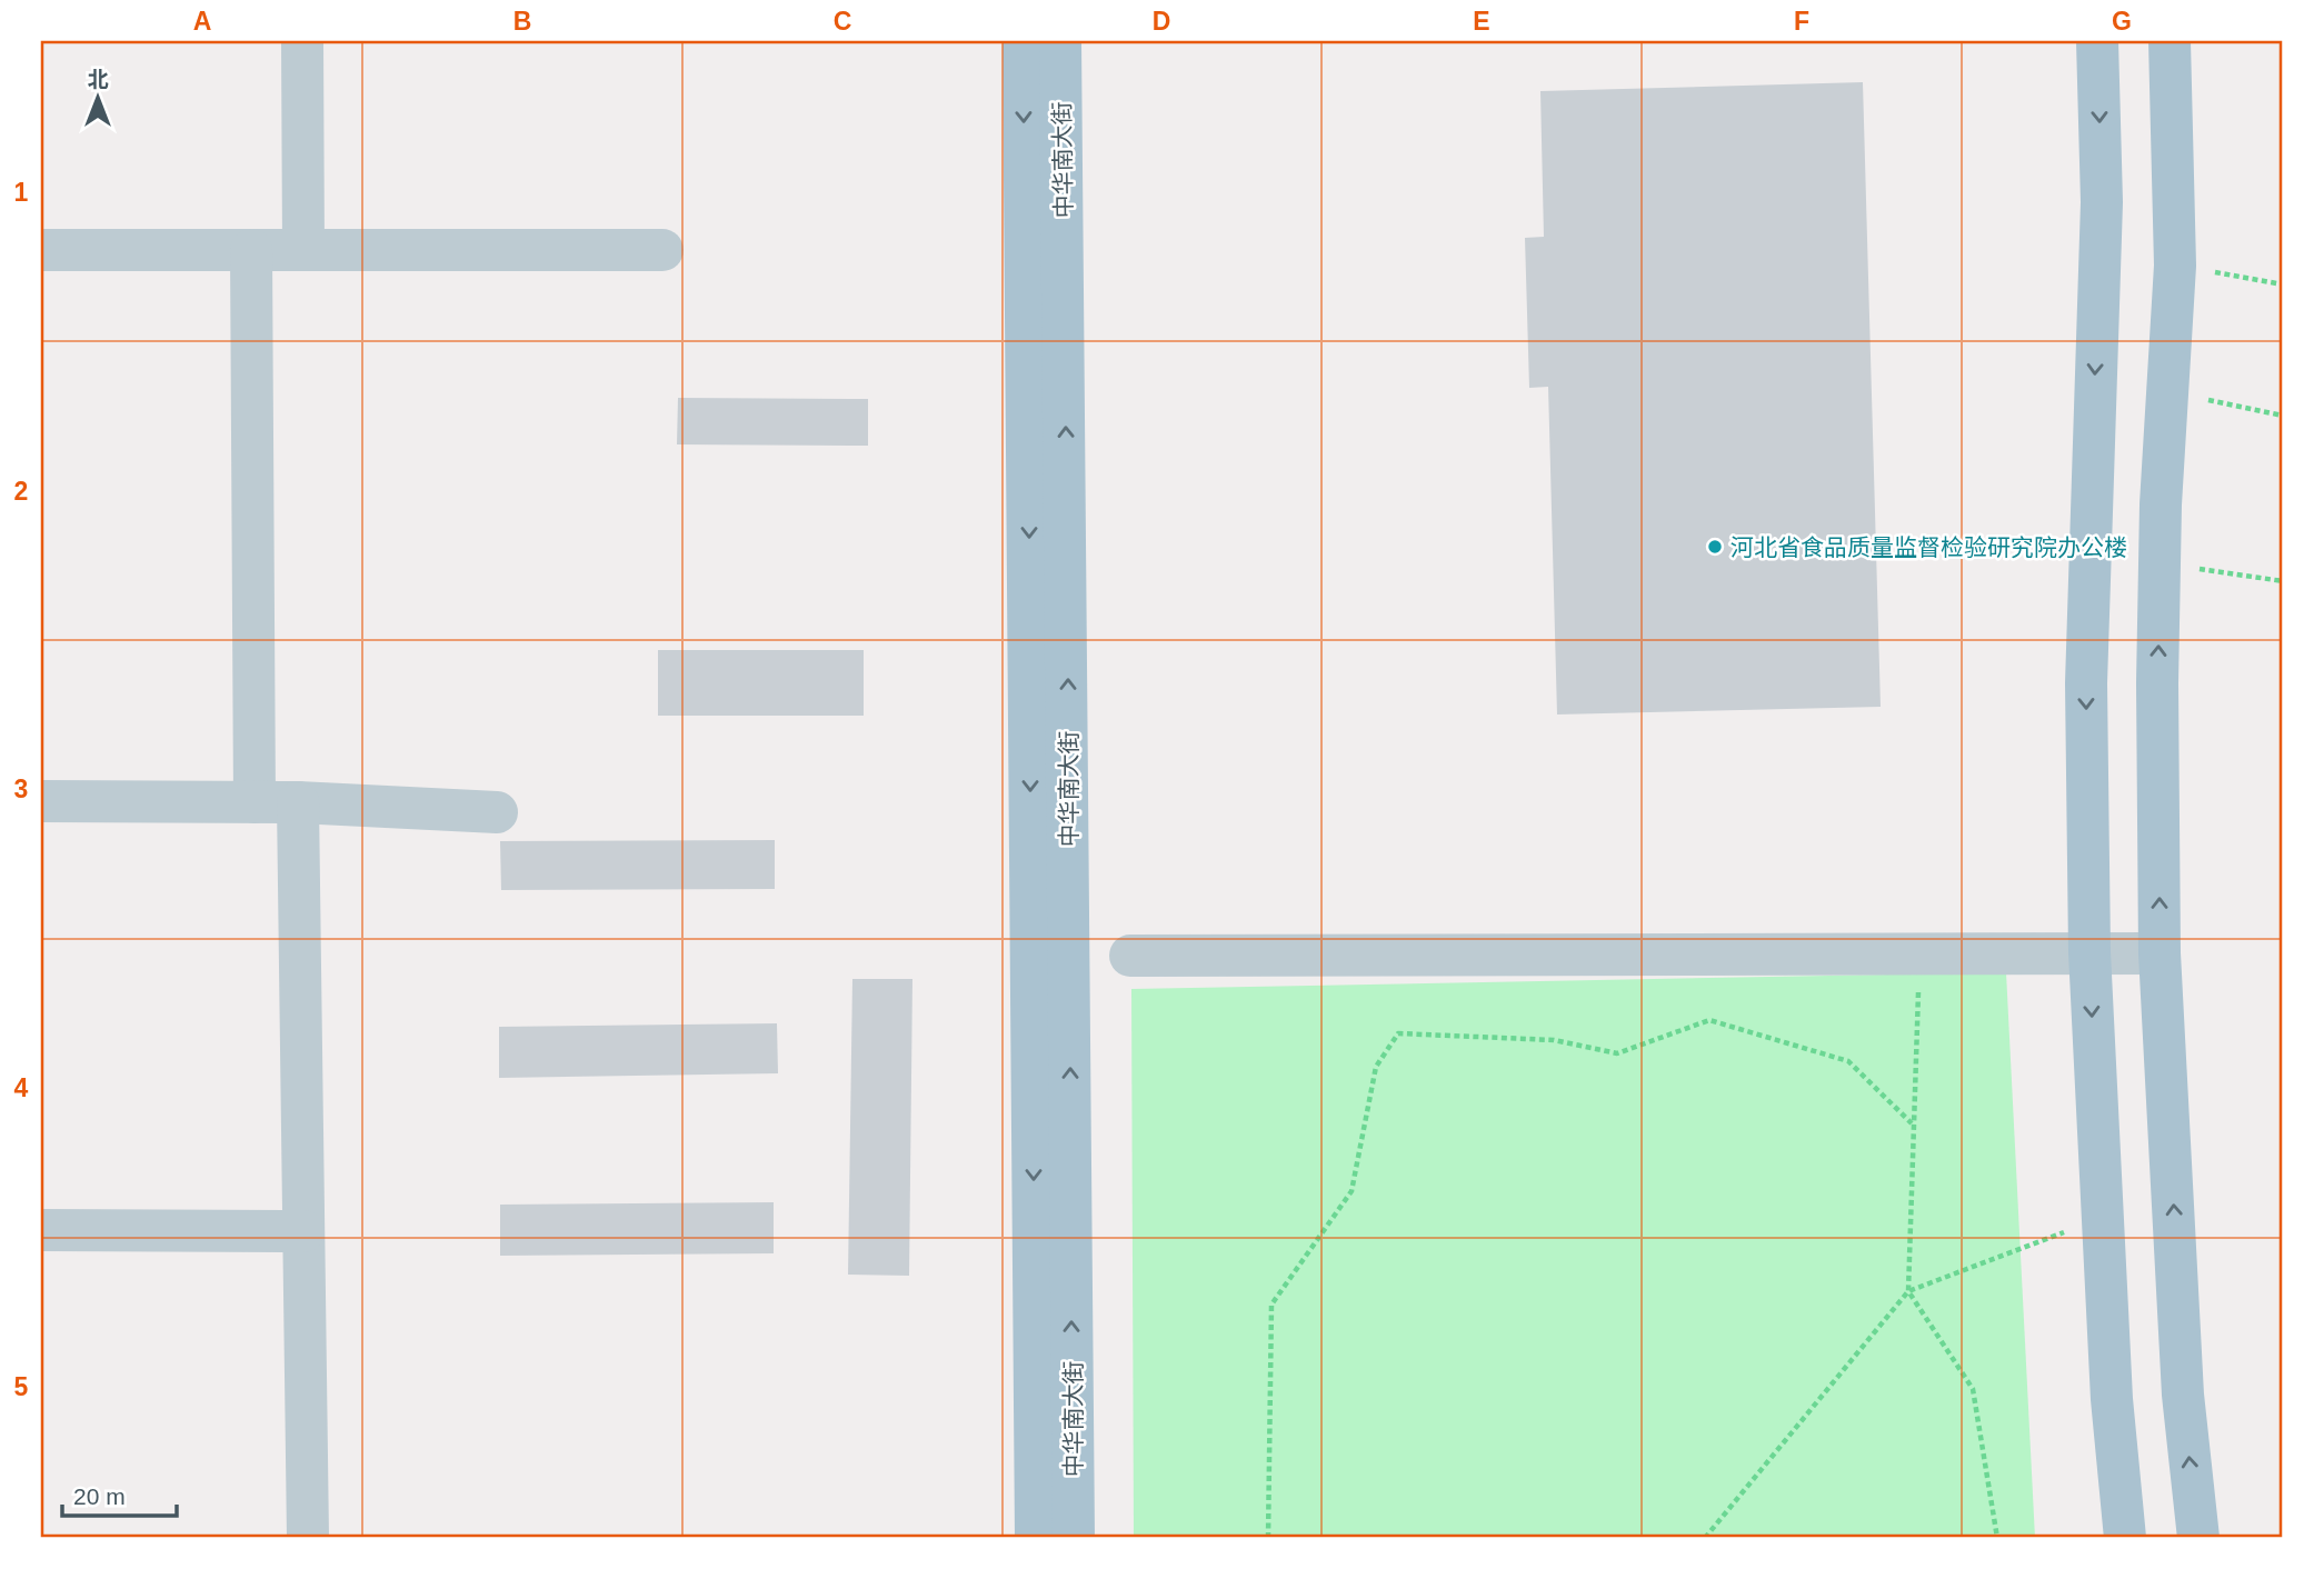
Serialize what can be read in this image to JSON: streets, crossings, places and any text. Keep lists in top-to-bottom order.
{
  "streets": {
    "main road": ["中华南大街"]
  },
  "places": ["河北省食品质量监督检验研究院办公楼"],
  "scale_bar": "20 m",
  "north": "top",
  "grid": {
    "columns": [
      "A",
      "B",
      "C",
      "D",
      "E",
      "F",
      "G"
    ],
    "rows": [
      "1",
      "2",
      "3",
      "4",
      "5"
    ]
  }
}
